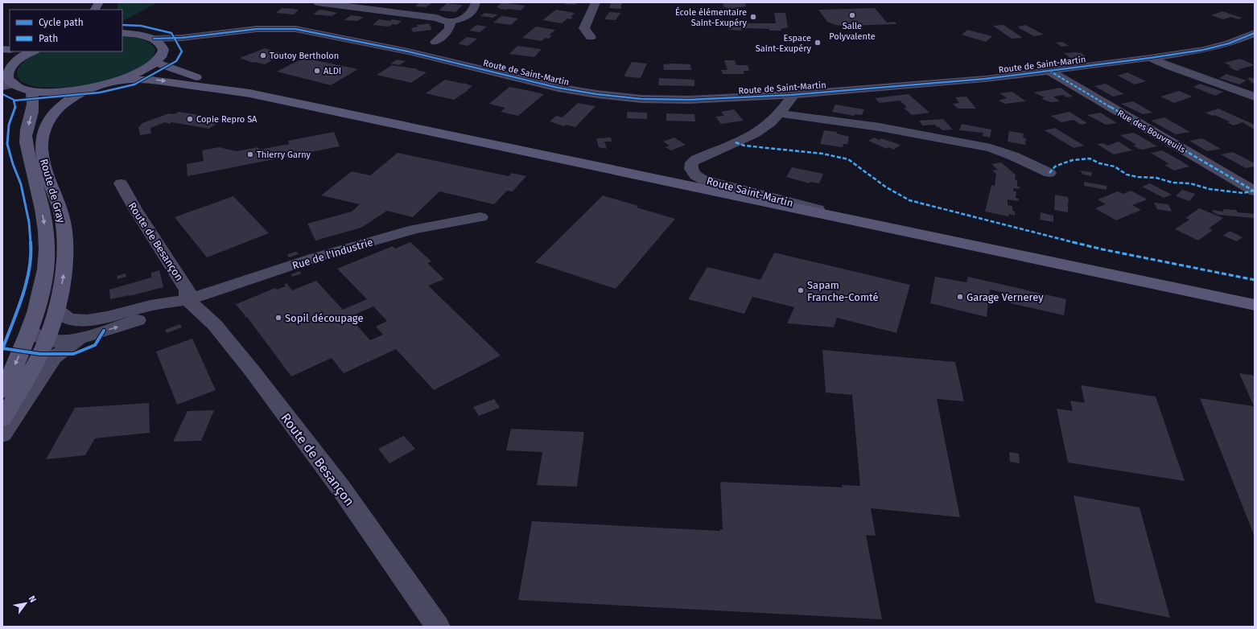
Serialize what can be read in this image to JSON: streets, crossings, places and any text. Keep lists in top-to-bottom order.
{
  "streets": {
    "main road": ["Route de Gray"],
    "street": [
      "Route de Saint-Martin",
      "Rue des Bouvreuils",
      "Route Saint-Martin",
      "Route de Besançon",
      "Rue de l'Industrie"
    ]
  },
  "crossings": [
    ["Route de Saint-Martin", "Rue des Bouvreuils"],
    ["Route de Saint-Martin", "Route Saint-Martin"],
    ["Route de Besançon", "Rue de l'Industrie"]
  ],
  "places": [
    "Salle Polyvalente",
    "École élémentaire Saint-Exupéry",
    "Espace Saint-Exupéry",
    "Toutoy Bertholon",
    "ALDI",
    "Copie Repro SA",
    "Thierry Garny",
    "Sapam Franche-Comté",
    "Garage Vernerey",
    "Sopil découpage"
  ],
  "legend": ["Cycle path", "Path"],
  "north": "top right"
}
